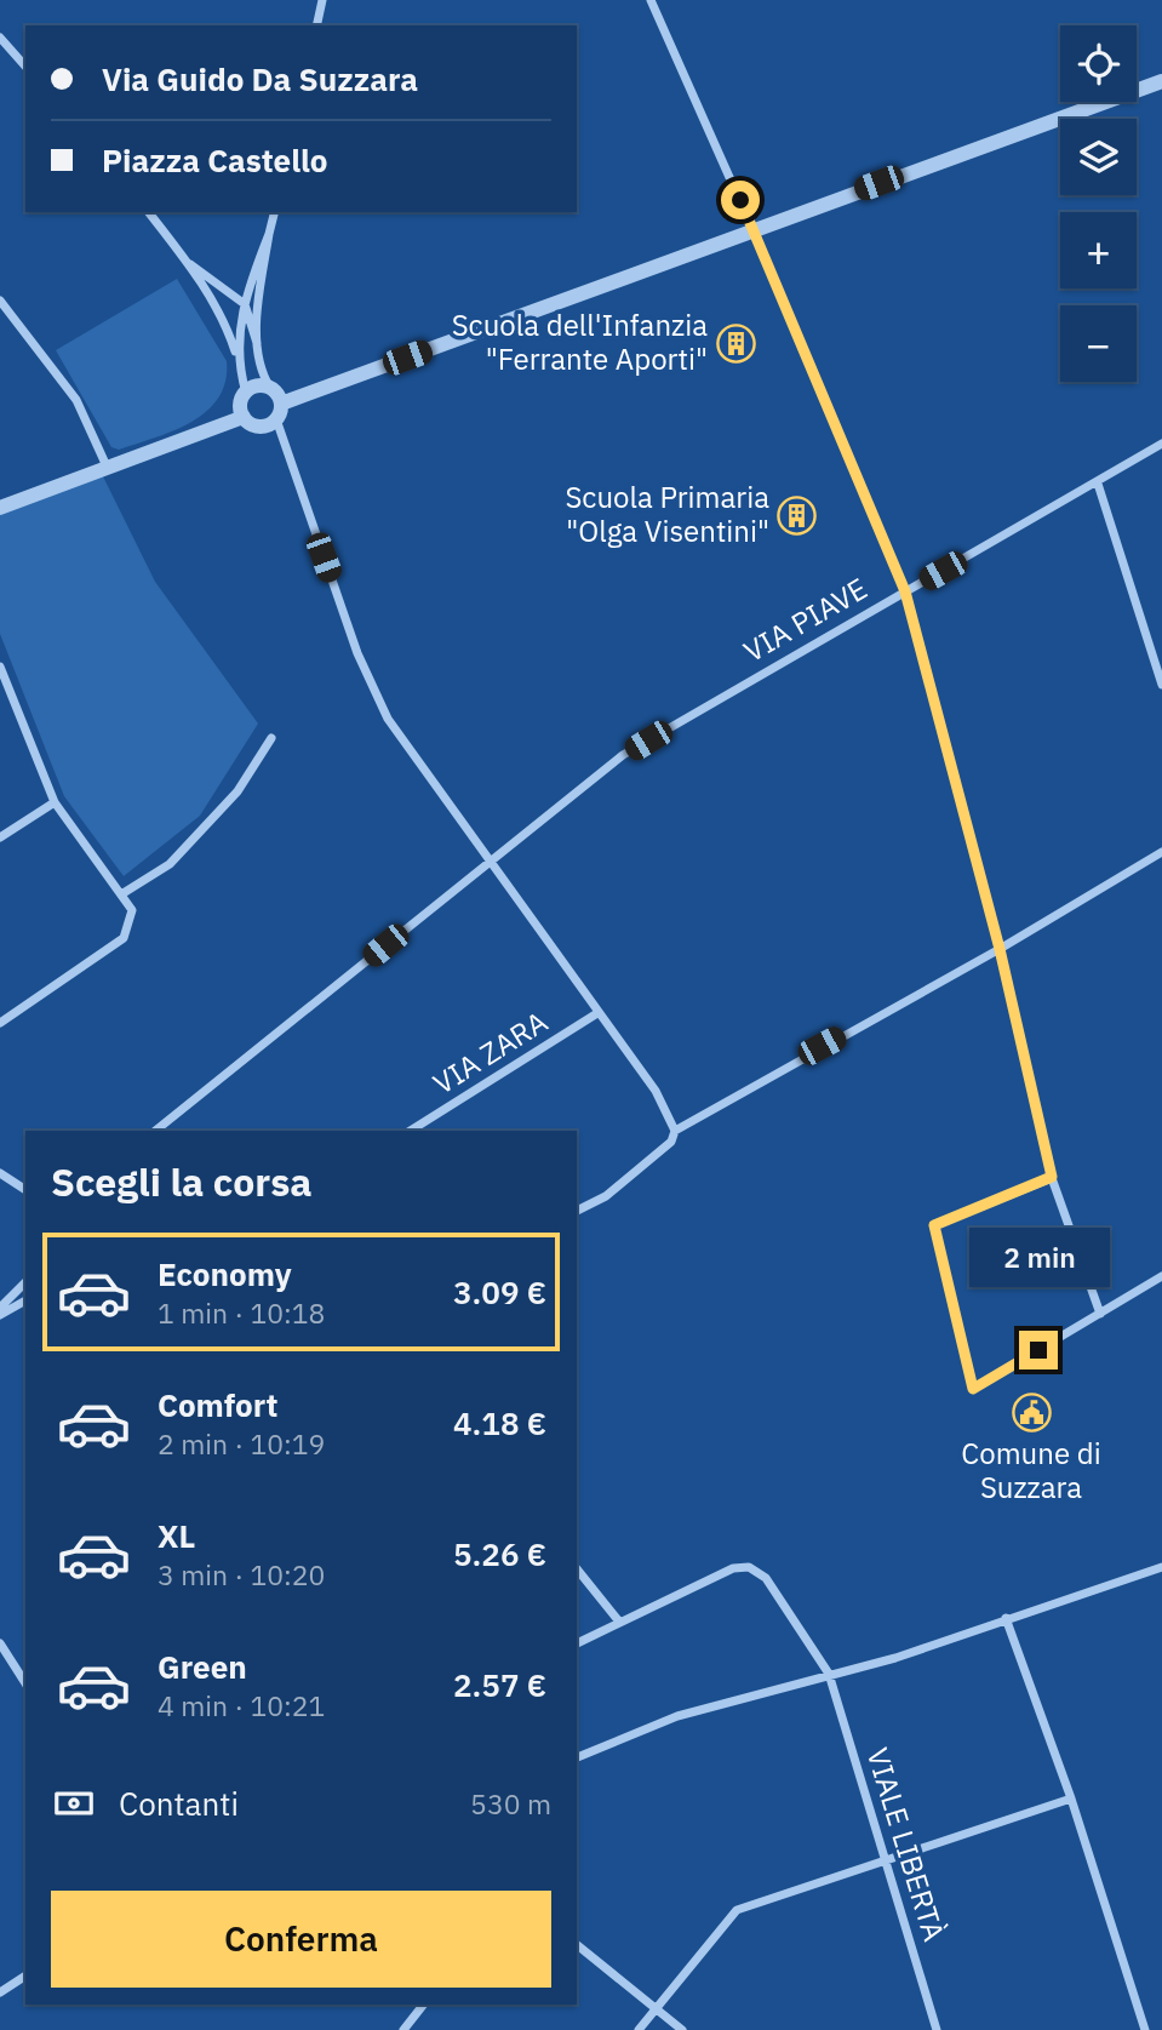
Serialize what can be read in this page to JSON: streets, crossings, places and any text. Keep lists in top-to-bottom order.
{
  "streets": {
    "street": ["VIA PIAVE", "VIA ZARA", "VIALE LIBERTÀ"]
  },
  "places": {
    "building": ["Scuola dell'Infanzia \"Ferrante Aporti\"", "Scuola Primaria \"Olga Visentini\""],
    "public building": ["Comune di Suzzara"]
  },
  "page": {
    "map_buttons": ["+", "−"],
    "banner": ["Via Guido Da Suzzara", "Piazza Castello"],
    "heading": "Scegli la corsa",
    "bubble": "2 min",
    "list": [
      {
        "name": "Economy",
        "note": "1 min · 10:18",
        "value": "3.09 €"
      },
      {
        "name": "Comfort",
        "note": "2 min · 10:19",
        "value": "4.18 €"
      },
      {
        "name": "XL",
        "note": "3 min · 10:20",
        "value": "5.26 €"
      },
      {
        "name": "Green",
        "note": "4 min · 10:21",
        "value": "2.57 €"
      }
    ],
    "pay": ["Contanti", "530 m"],
    "buttons": "Conferma"
  }
}
